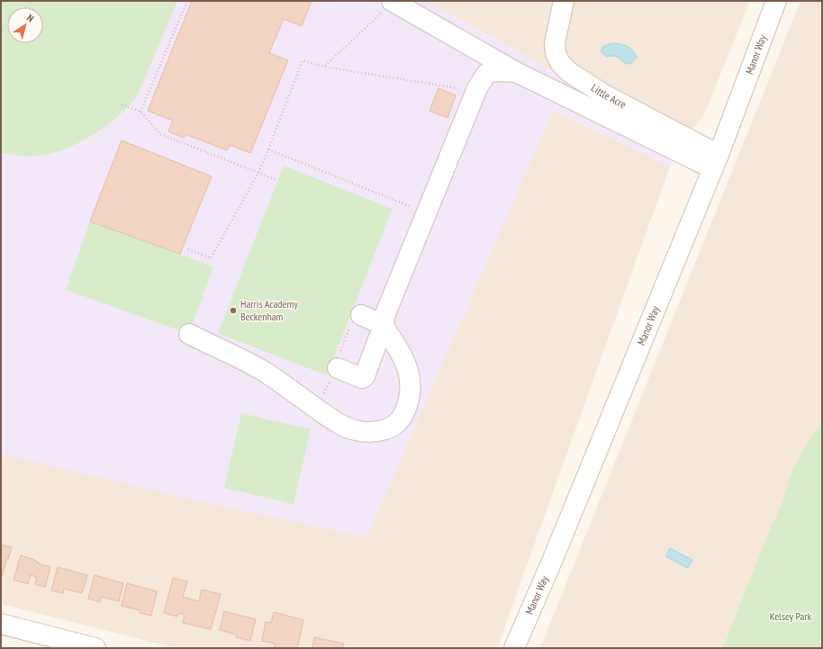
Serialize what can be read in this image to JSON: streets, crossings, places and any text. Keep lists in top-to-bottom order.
{
  "streets": {
    "street": ["Manor Way", "Little Acre"]
  },
  "crossings": [
    ["Manor Way", "Little Acre"]
  ],
  "parks": ["Kelsey Park"],
  "places": ["Harris Academy Beckenham"],
  "north": "top right"
}
